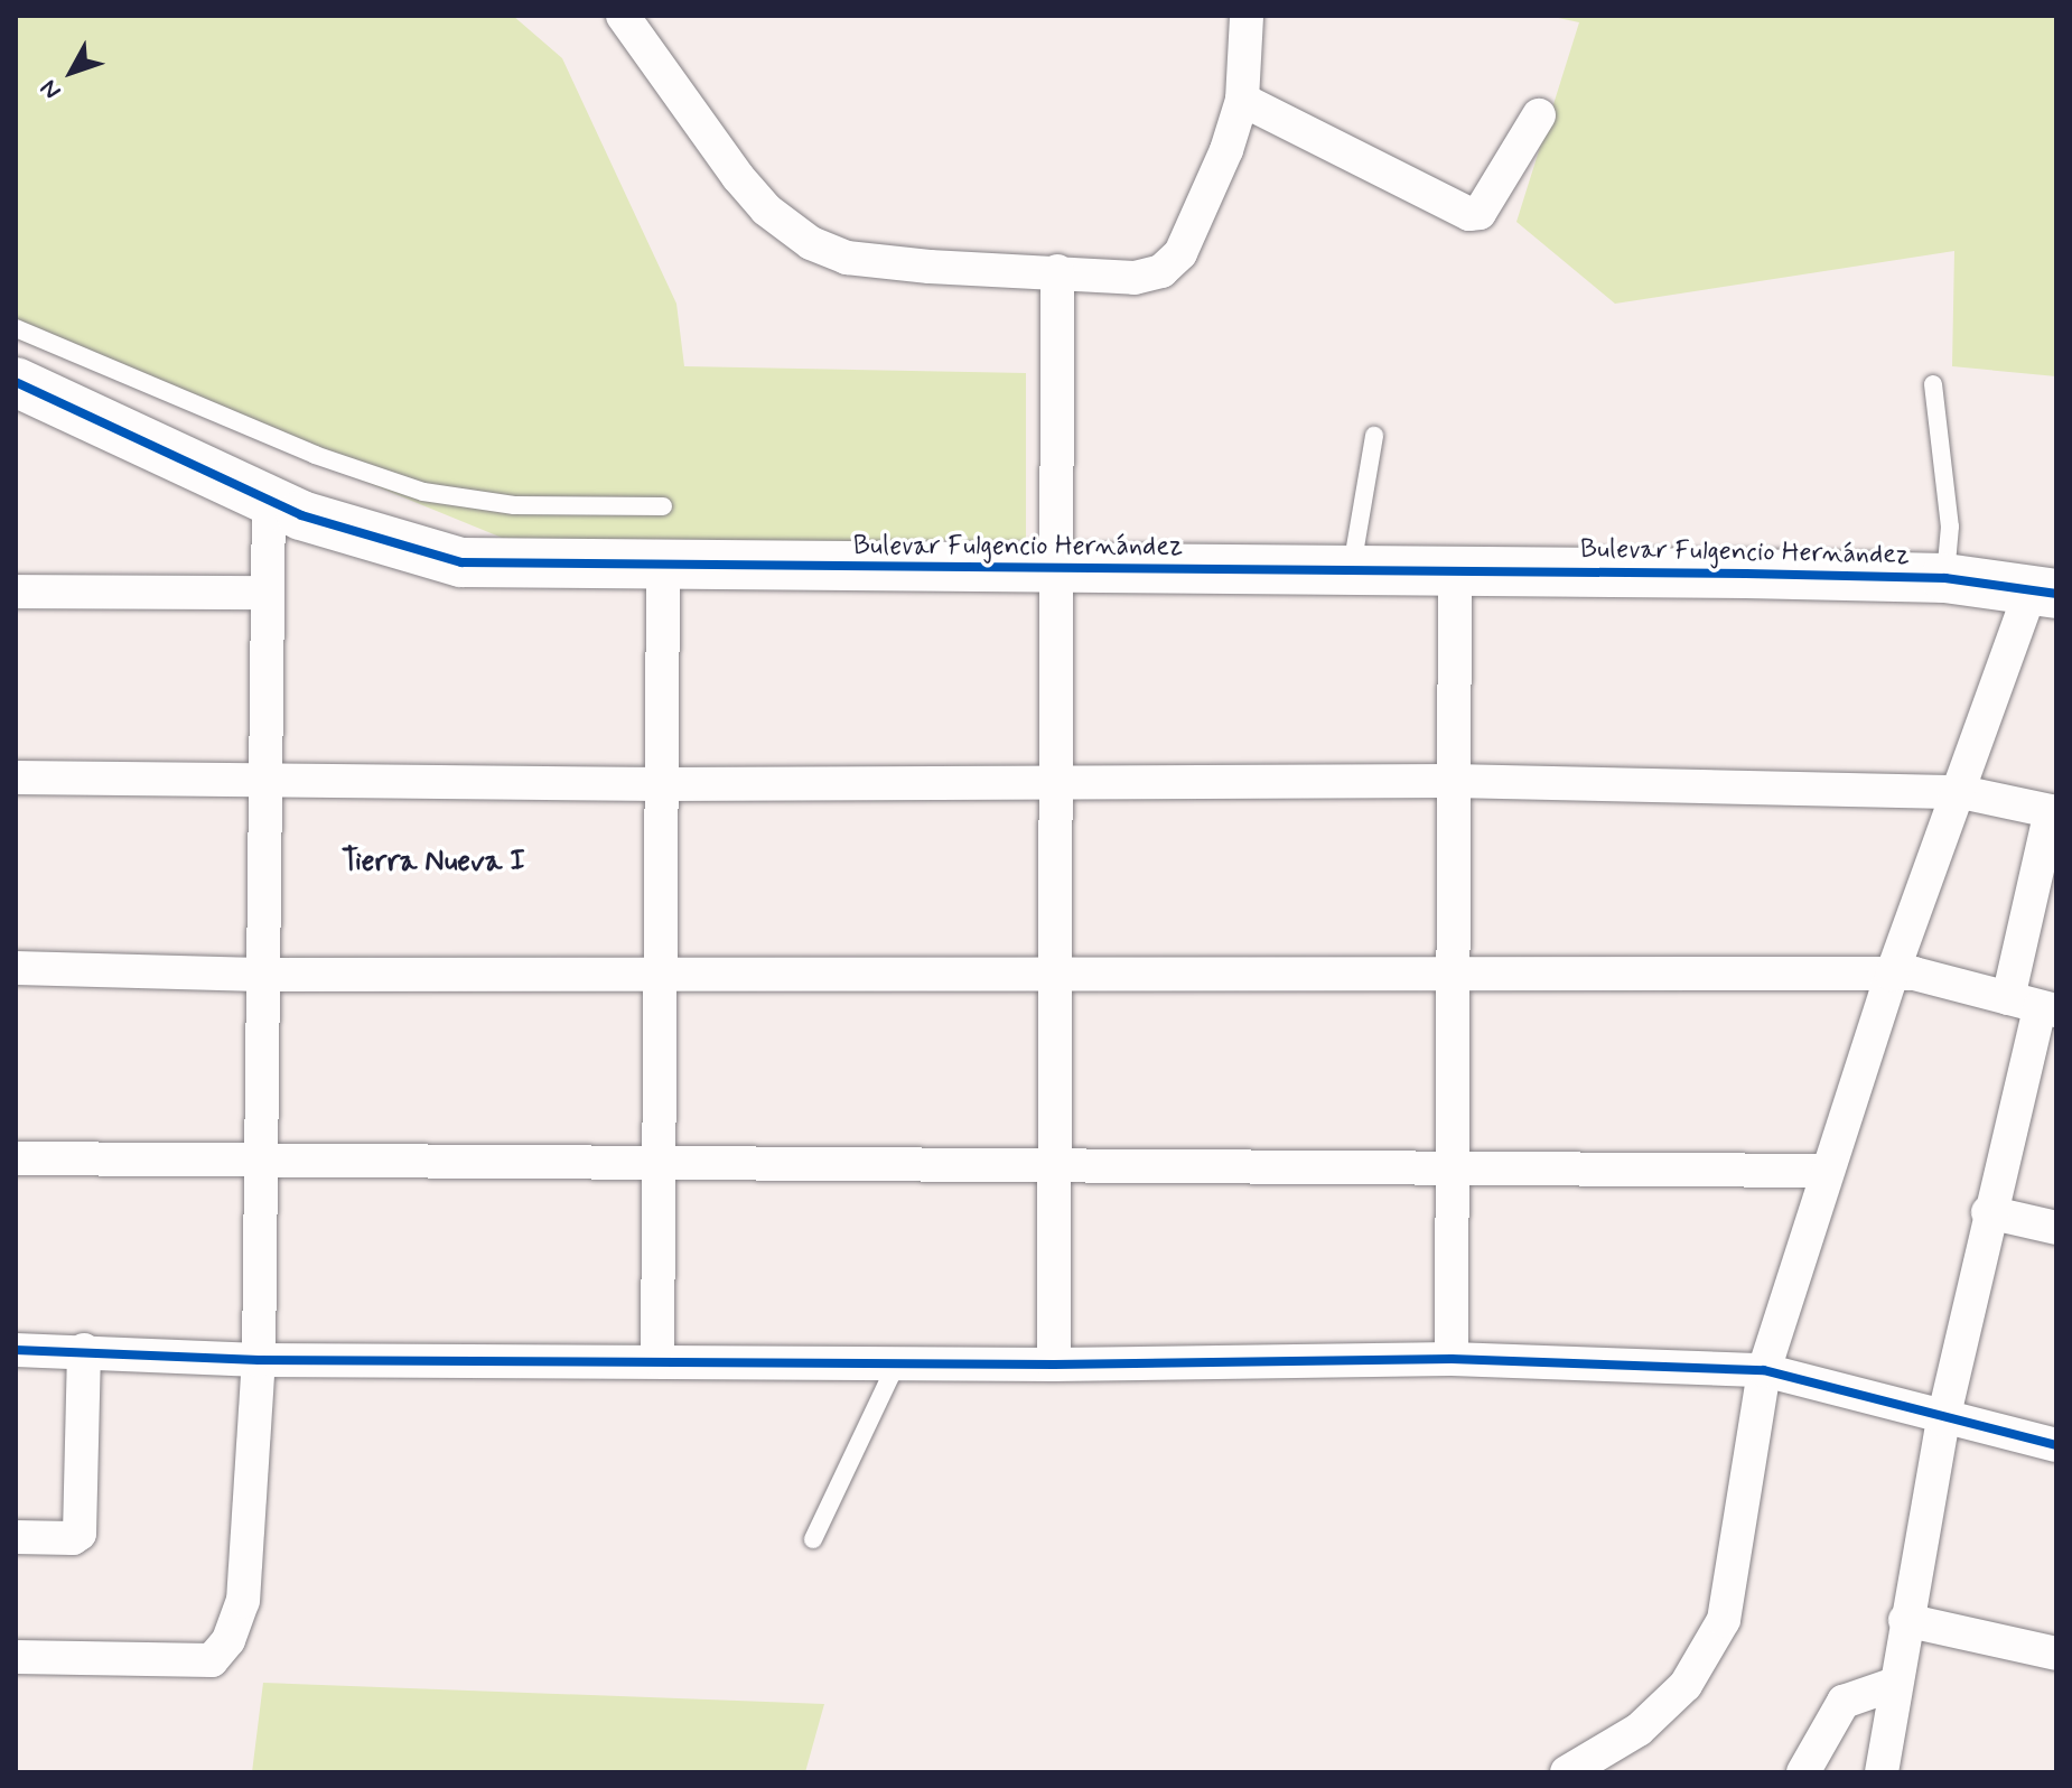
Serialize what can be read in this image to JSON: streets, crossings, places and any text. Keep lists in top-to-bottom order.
{
  "streets": {
    "street": ["Bulevar Fulgencio Hernández"]
  },
  "districts": ["Tierra Nueva I"],
  "north": "bottom left"
}
